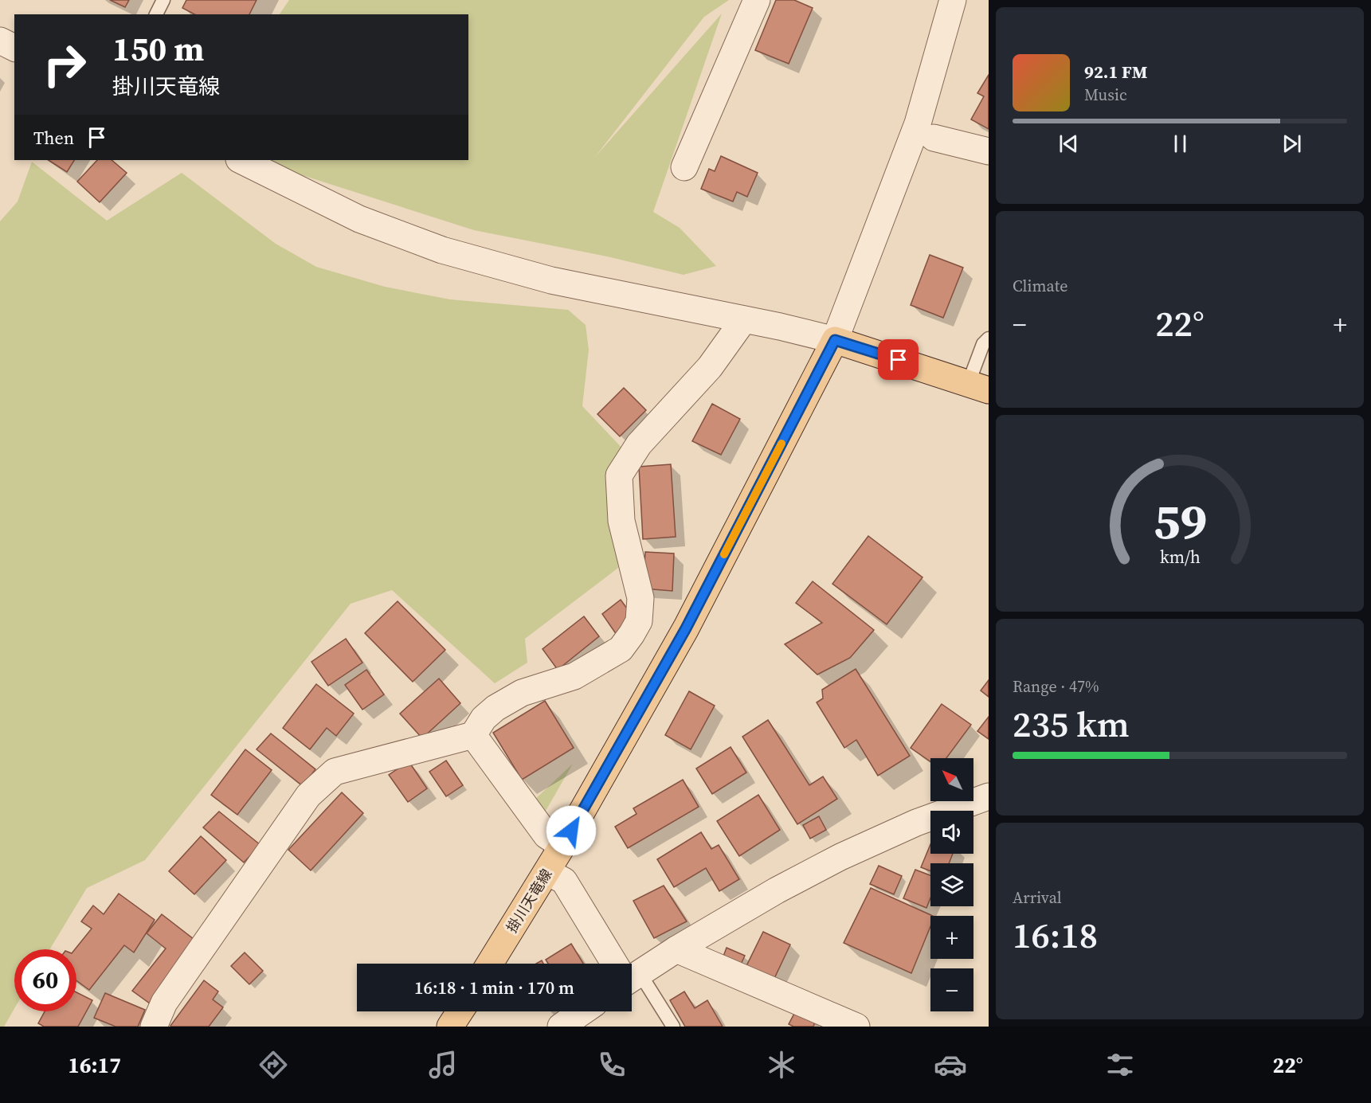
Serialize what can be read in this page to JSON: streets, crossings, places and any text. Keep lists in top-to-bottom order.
{
  "streets": {
    "main road": ["掛川天竜線"]
  },
  "north": "top left",
  "page": {
    "turn": ["150 m", "掛川天竜線"],
    "song": ["92.1 FM", "Music"],
    "then": "Then",
    "tile": [
      "Climate",
      ["Range · 47%", "235 km"],
      ["Arrival", "16:18"]
    ],
    "heat": ["−", "22°", "+"],
    "map_buttons": ["+", "−"],
    "limit": "60",
    "trip": "16:18 · 1 min · 170 m",
    "tabs": ["16:17", "22°"],
    "gauge": ["59", "km/h"]
  }
}
